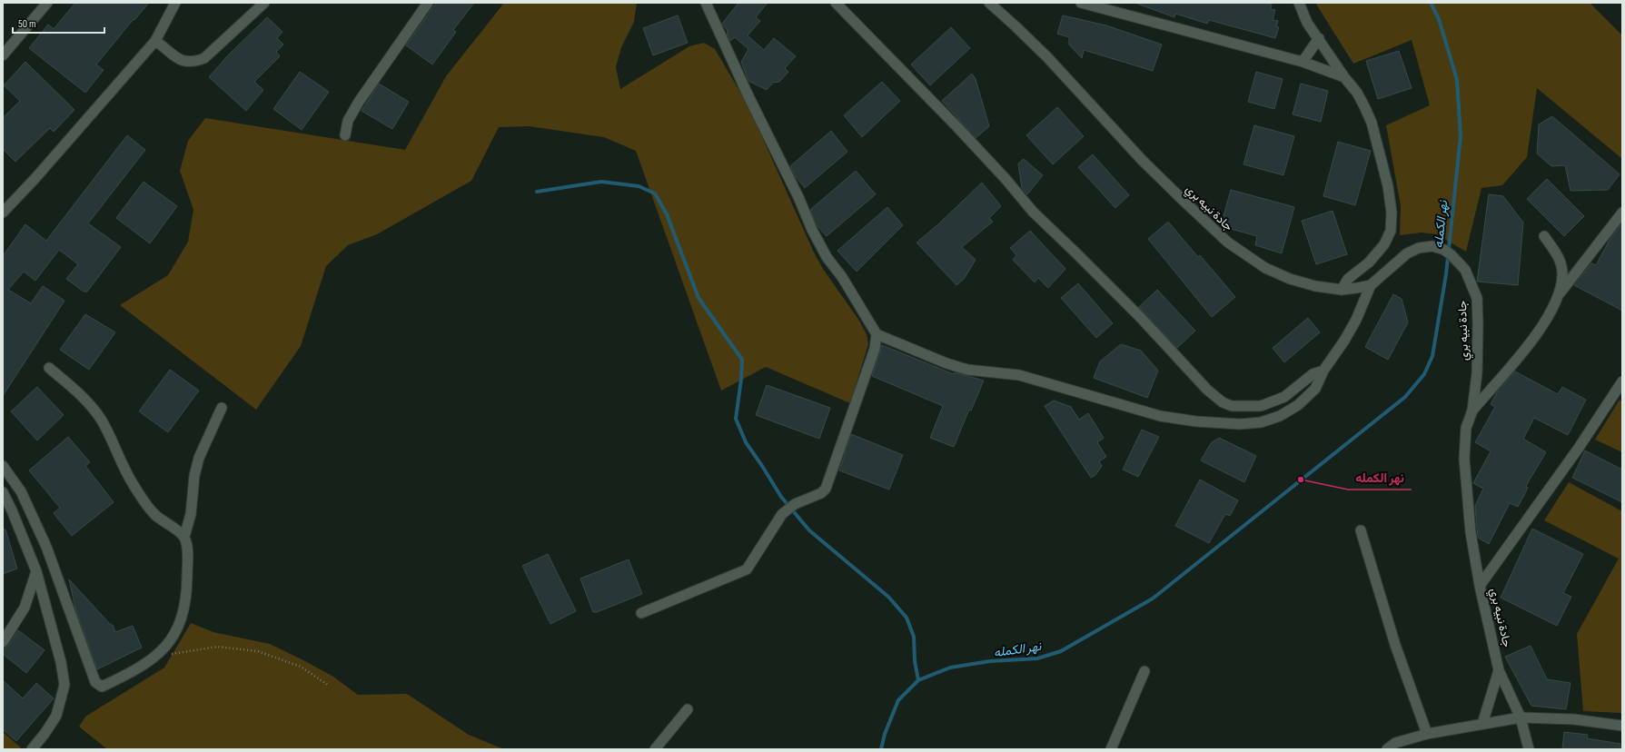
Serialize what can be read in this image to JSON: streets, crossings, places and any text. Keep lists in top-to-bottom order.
{
  "streets": {
    "street": ["جادة نبيه بري"]
  },
  "water": ["نهر الكمله"],
  "places": ["نهر الكمله"],
  "scale_bar": "50 m"
}
